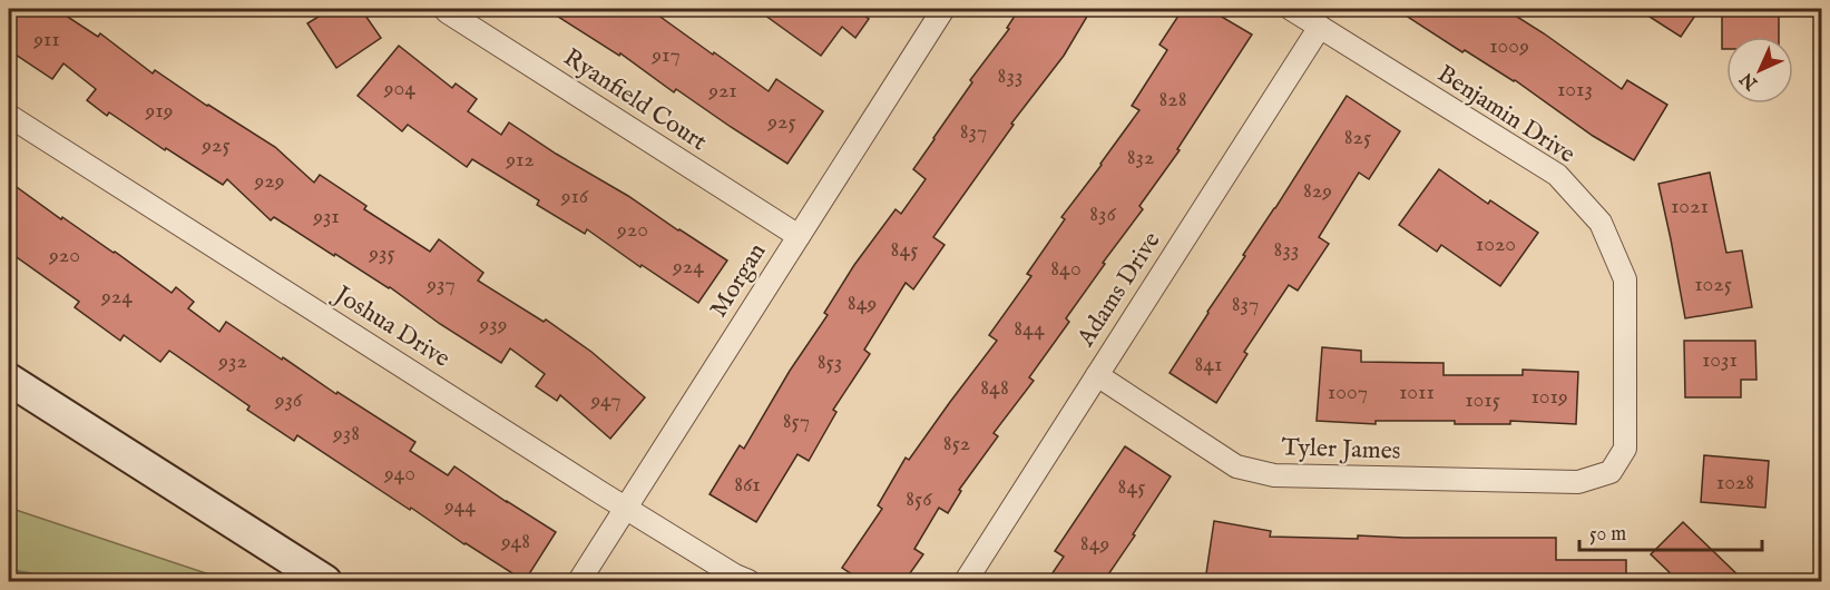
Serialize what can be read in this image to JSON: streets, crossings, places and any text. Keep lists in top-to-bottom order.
{
  "streets": {
    "street": [
      "Ryanfield Court",
      "Benjamin Drive",
      "Morgan",
      "Adams Drive",
      "Joshua Drive",
      "Tyler James"
    ]
  },
  "crossings": [
    ["Ryanfield Court", "Morgan"],
    ["Benjamin Drive", "Adams Drive"],
    ["Benjamin Drive", "Tyler James"],
    ["Morgan", "Joshua Drive"],
    ["Adams Drive", "Tyler James"]
  ],
  "house_numbers": [
    "911",
    "1009",
    "917",
    "833",
    "904",
    "1013",
    "921",
    "828",
    "919",
    "925",
    "837",
    "825",
    "925",
    "832",
    "912",
    "929",
    "829",
    "916",
    "1021",
    "836",
    "931",
    "920",
    "1020",
    "845",
    "833",
    "935",
    "920",
    "924",
    "840",
    "937",
    "1025",
    "924",
    "849",
    "837",
    "939",
    "844",
    "1031",
    "932",
    "853",
    "841",
    "848",
    "1007",
    "1011",
    "1019",
    "936",
    "947",
    "1015",
    "857",
    "938",
    "852",
    "940",
    "1028",
    "861",
    "845",
    "856",
    "944",
    "948",
    "849"
  ],
  "scale_bar": "50 m",
  "north": "bottom left"
}
